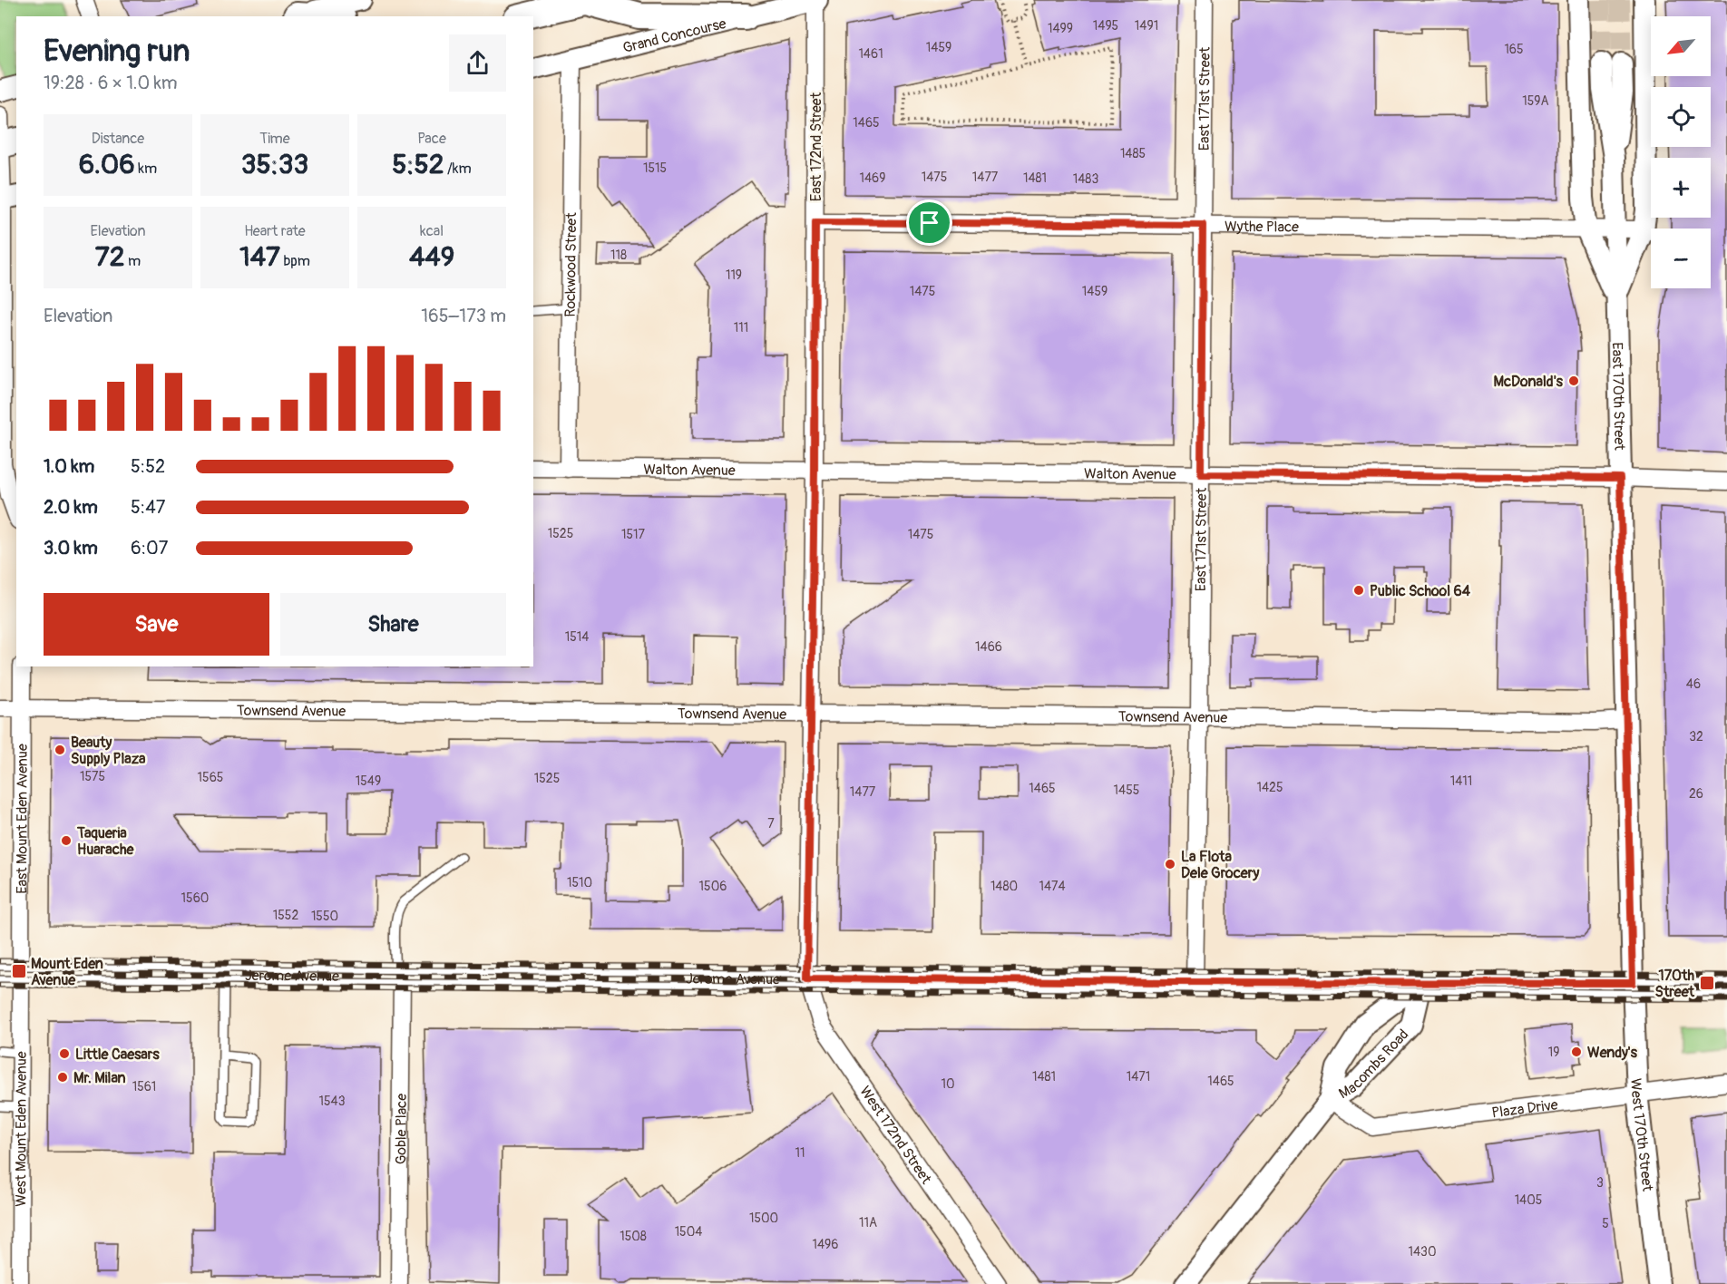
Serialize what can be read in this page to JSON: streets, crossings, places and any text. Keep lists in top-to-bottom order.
{
  "streets": {
    "main road": ["Jerome Avenue"],
    "street": [
      "Grand Concourse",
      "East 171st Street",
      "East 172nd Street",
      "Wythe Place",
      "Rockwood Street",
      "East 170th Street",
      "Walton Avenue",
      "Townsend Avenue",
      "East Mount Eden Avenue",
      "Macombs Road",
      "Plaza Drive",
      "West Mount Eden Avenue",
      "Goble Place",
      "West 172nd Street",
      "West 170th Street"
    ]
  },
  "crossings": [
    ["Grand Concourse", "East 172nd Street"],
    ["Grand Concourse", "Rockwood Street"],
    ["East 171st Street", "Wythe Place"],
    ["East 171st Street", "Walton Avenue"],
    ["East 171st Street", "Townsend Avenue"],
    ["East 171st Street", "Jerome Avenue"],
    ["East 172nd Street", "Wythe Place"],
    ["East 172nd Street", "Walton Avenue"],
    ["East 172nd Street", "Townsend Avenue"],
    ["East 172nd Street", "Jerome Avenue"],
    ["East 172nd Street", "West 172nd Street"],
    ["Wythe Place", "East 170th Street"],
    ["Rockwood Street", "Walton Avenue"],
    ["East 170th Street", "Walton Avenue"],
    ["East 170th Street", "Townsend Avenue"],
    ["East 170th Street", "Jerome Avenue"],
    ["East 170th Street", "West 170th Street"],
    ["Townsend Avenue", "East Mount Eden Avenue"],
    ["East Mount Eden Avenue", "Jerome Avenue"],
    ["East Mount Eden Avenue", "West Mount Eden Avenue"],
    ["Jerome Avenue", "Macombs Road"],
    ["Jerome Avenue", "West Mount Eden Avenue"],
    ["Jerome Avenue", "Goble Place"],
    ["Jerome Avenue", "West 172nd Street"],
    ["Jerome Avenue", "West 170th Street"],
    ["Macombs Road", "Plaza Drive"],
    ["Plaza Drive", "West 170th Street"]
  ],
  "places": {
    "other": [
      "McDonald's",
      "Public School 64",
      "Beauty Supply Plaza",
      "Taqueria Huarache",
      "La Flota Dele Grocery",
      "Wendy's",
      "Little Caesars",
      "Mr. Milan"
    ],
    "transit": ["Mount Eden Avenue", "170th Street"]
  },
  "house_numbers": [
    "1495",
    "1491",
    "1499",
    "1459",
    "165",
    "1461",
    "159A",
    "1465",
    "1485",
    "1515",
    "1475",
    "1477",
    "1469",
    "1481",
    "1483",
    "118",
    "119",
    "1475",
    "1459",
    "111",
    "1525",
    "1517",
    "1475",
    "1514",
    "1466",
    "46",
    "32",
    "1575",
    "1565",
    "1525",
    "1549",
    "1411",
    "1425",
    "1465",
    "1455",
    "1477",
    "26",
    "7",
    "1510",
    "1506",
    "1480",
    "1474",
    "1560",
    "1552",
    "1550",
    "19",
    "1481",
    "1471",
    "1465",
    "10",
    "1561",
    "1543",
    "11",
    "3",
    "1405",
    "1500",
    "11A",
    "5",
    "1504",
    "1508",
    "1496",
    "1430"
  ],
  "north": "bottom left",
  "page": {
    "map_buttons": ["+", "−"],
    "heading": ["Evening run", "19:28 · 6 × 1.0 km"],
    "stats": [
      ["Distance", "6.06 km"],
      ["Time", "35:33"],
      ["Pace", "5:52 /km"],
      ["Elevation", "72 m"],
      ["Heart rate", "147 bpm"],
      ["kcal", "449"]
    ],
    "chart": ["Elevation", "165–173 m"],
    "list": [
      {
        "name": "1.0 km",
        "note": "5:52"
      },
      {
        "name": "2.0 km",
        "note": "5:47"
      },
      {
        "name": "3.0 km",
        "note": "6:07"
      }
    ],
    "buttons": ["Save", "Share"]
  }
}
